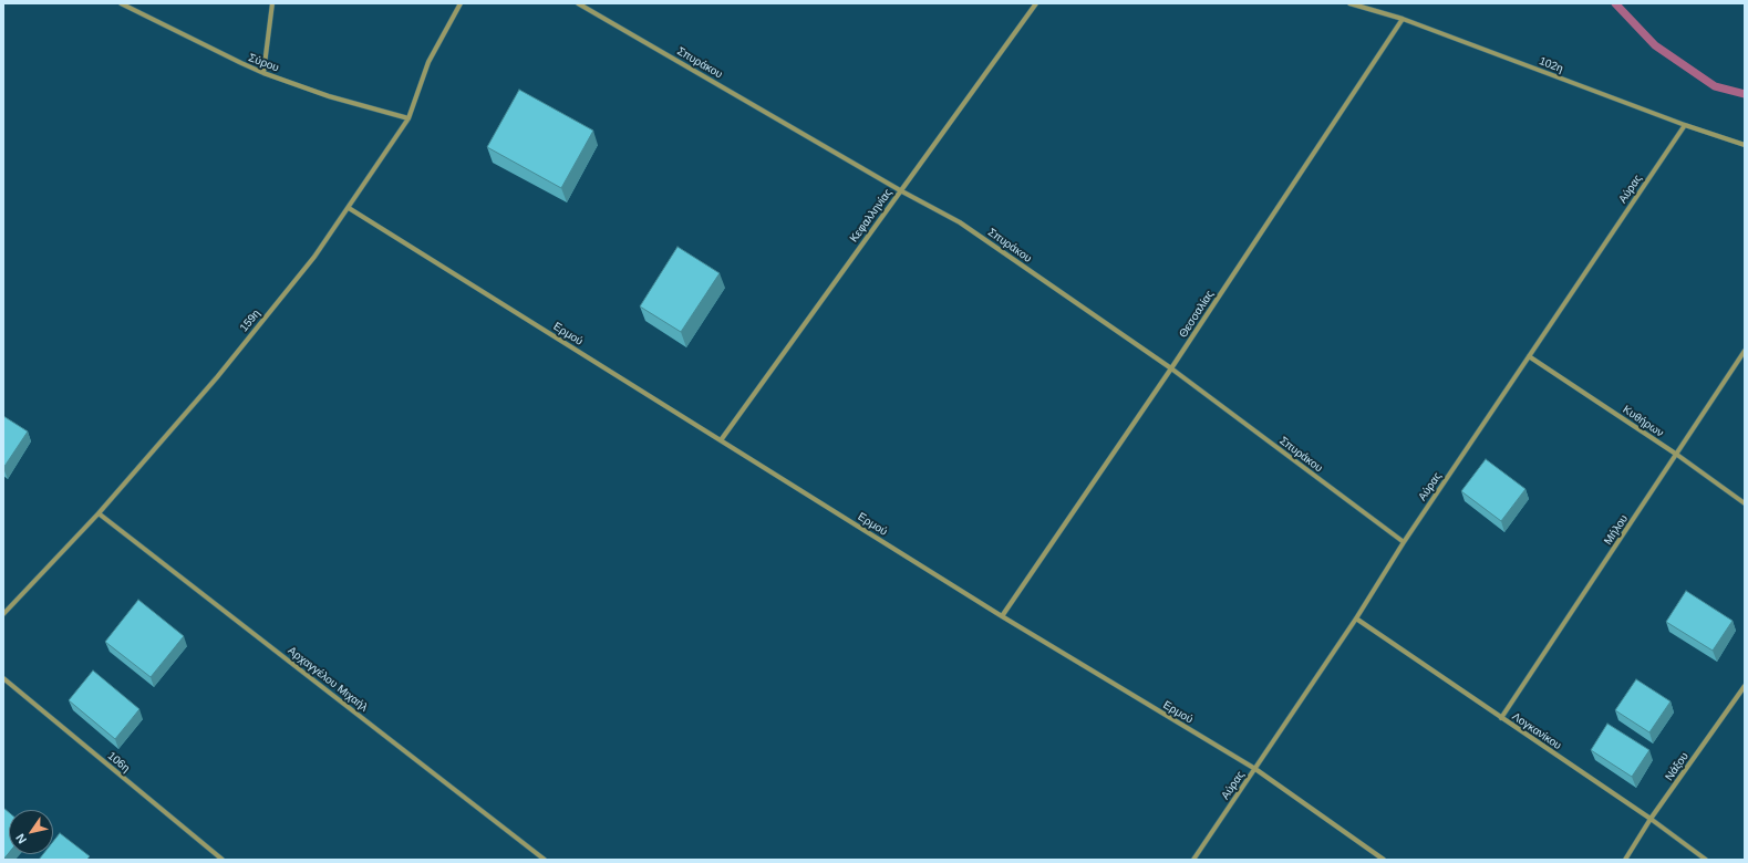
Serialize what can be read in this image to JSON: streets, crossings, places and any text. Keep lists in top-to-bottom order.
{
  "streets": {
    "street": [
      "Σύρου",
      "Σπυράκου",
      "102η",
      "Αύρας",
      "Κεφαλληνίας",
      "Θεσσαλίας",
      "159η",
      "Ερμού",
      "Κυθήρων",
      "Μήλου",
      "Αρχαγγέλου Μιχαήλ",
      "Λογκανίκου",
      "106η",
      "Νάξου"
    ]
  },
  "crossings": [
    ["Σύρου", "159η"],
    ["Σπυράκου", "Αύρας"],
    ["Σπυράκου", "Κεφαλληνίας"],
    ["Σπυράκου", "Θεσσαλίας"],
    ["102η", "Αύρας"],
    ["102η", "Θεσσαλίας"],
    ["Αύρας", "Ερμού"],
    ["Αύρας", "Κυθήρων"],
    ["Αύρας", "Λογκανίκου"],
    ["Κεφαλληνίας", "Ερμού"],
    ["Θεσσαλίας", "Ερμού"],
    ["159η", "Ερμού"],
    ["159η", "Αρχαγγέλου Μιχαήλ"],
    ["Κυθήρων", "Μήλου"],
    ["Μήλου", "Λογκανίκου"],
    ["Λογκανίκου", "Νάξου"]
  ],
  "north": "bottom left"
}
